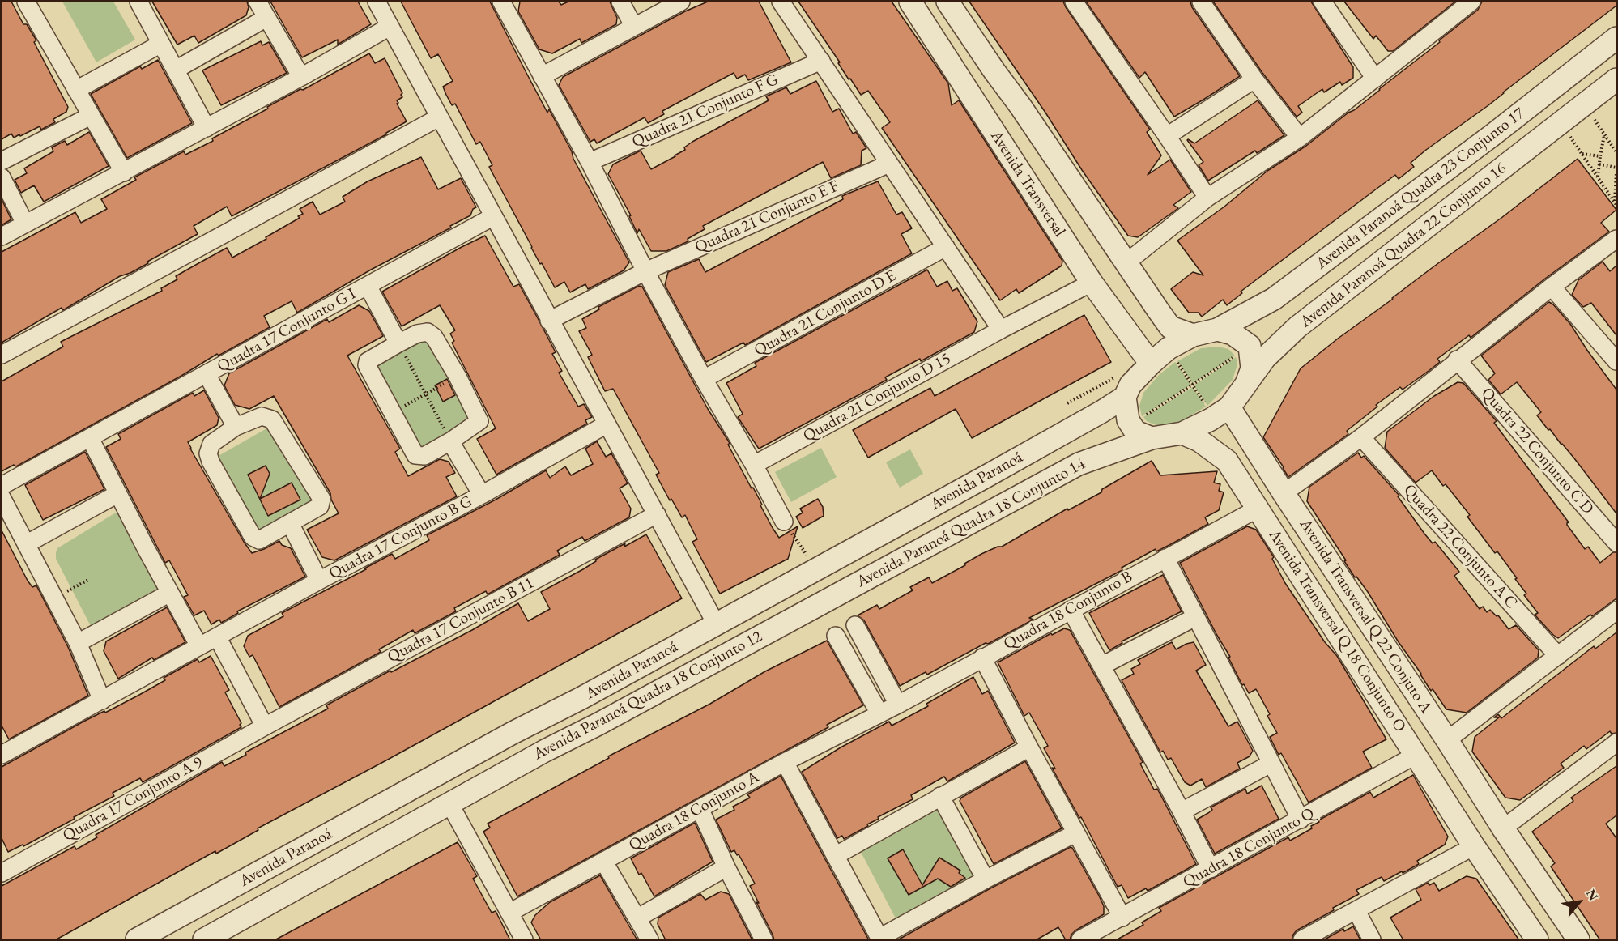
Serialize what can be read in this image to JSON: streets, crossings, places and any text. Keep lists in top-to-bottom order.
{
  "streets": {
    "street": [
      "Quadra 21 Conjunto F G",
      "Avenida Transversal",
      "Avenida Paranoá Quadra 23 Conjunto 17",
      "Quadra 21 Conjunto E F",
      "Avenida Paranoá Quadra 22 Conjunto 16",
      "Quadra 21 Conjunto D E",
      "Quadra 17 Conjunto G I",
      "Quadra 21 Conjunto D 15",
      "Quadra 22 Conjunto C D",
      "Avenida Paranoá",
      "Avenida Paranoá Quadra 18 Conjunto 14",
      "Quadra 17 Conjunto B G",
      "Quadra 22 Conjunto A C",
      "Quadra 18 Conjunto B",
      "Avenida Transversal Q 22 Conjuto A",
      "Quadra 17 Conjunto B 11",
      "Avenida Transversal Q 18 Conjunto O",
      "Avenida Paranoá Quadra 18 Conjunto 12",
      "Quadra 17 Conjunto A 9",
      "Quadra 18 Conjunto A",
      "Quadra 18 Conjunto Q"
    ]
  },
  "crossings": [
    ["Avenida Transversal", "Avenida Paranoá Quadra 23 Conjunto 17"],
    ["Avenida Transversal", "Quadra 21 Conjunto D 15"],
    ["Avenida Paranoá Quadra 23 Conjunto 17", "Avenida Paranoá"],
    ["Avenida Paranoá Quadra 22 Conjunto 16", "Avenida Paranoá Quadra 18 Conjunto 14"],
    ["Avenida Paranoá Quadra 22 Conjunto 16", "Avenida Transversal Q 22 Conjuto A"],
    ["Avenida Paranoá Quadra 18 Conjunto 14", "Avenida Transversal Q 22 Conjuto A"],
    ["Avenida Paranoá Quadra 18 Conjunto 14", "Avenida Transversal Q 18 Conjunto O"],
    ["Avenida Paranoá Quadra 18 Conjunto 14", "Avenida Paranoá Quadra 18 Conjunto 12"],
    ["Quadra 18 Conjunto B", "Avenida Transversal Q 18 Conjunto O"],
    ["Quadra 18 Conjunto B", "Quadra 18 Conjunto A"],
    ["Quadra 17 Conjunto B 11", "Quadra 17 Conjunto A 9"],
    ["Avenida Transversal Q 18 Conjunto O", "Quadra 18 Conjunto Q"]
  ],
  "north": "top right"
}
